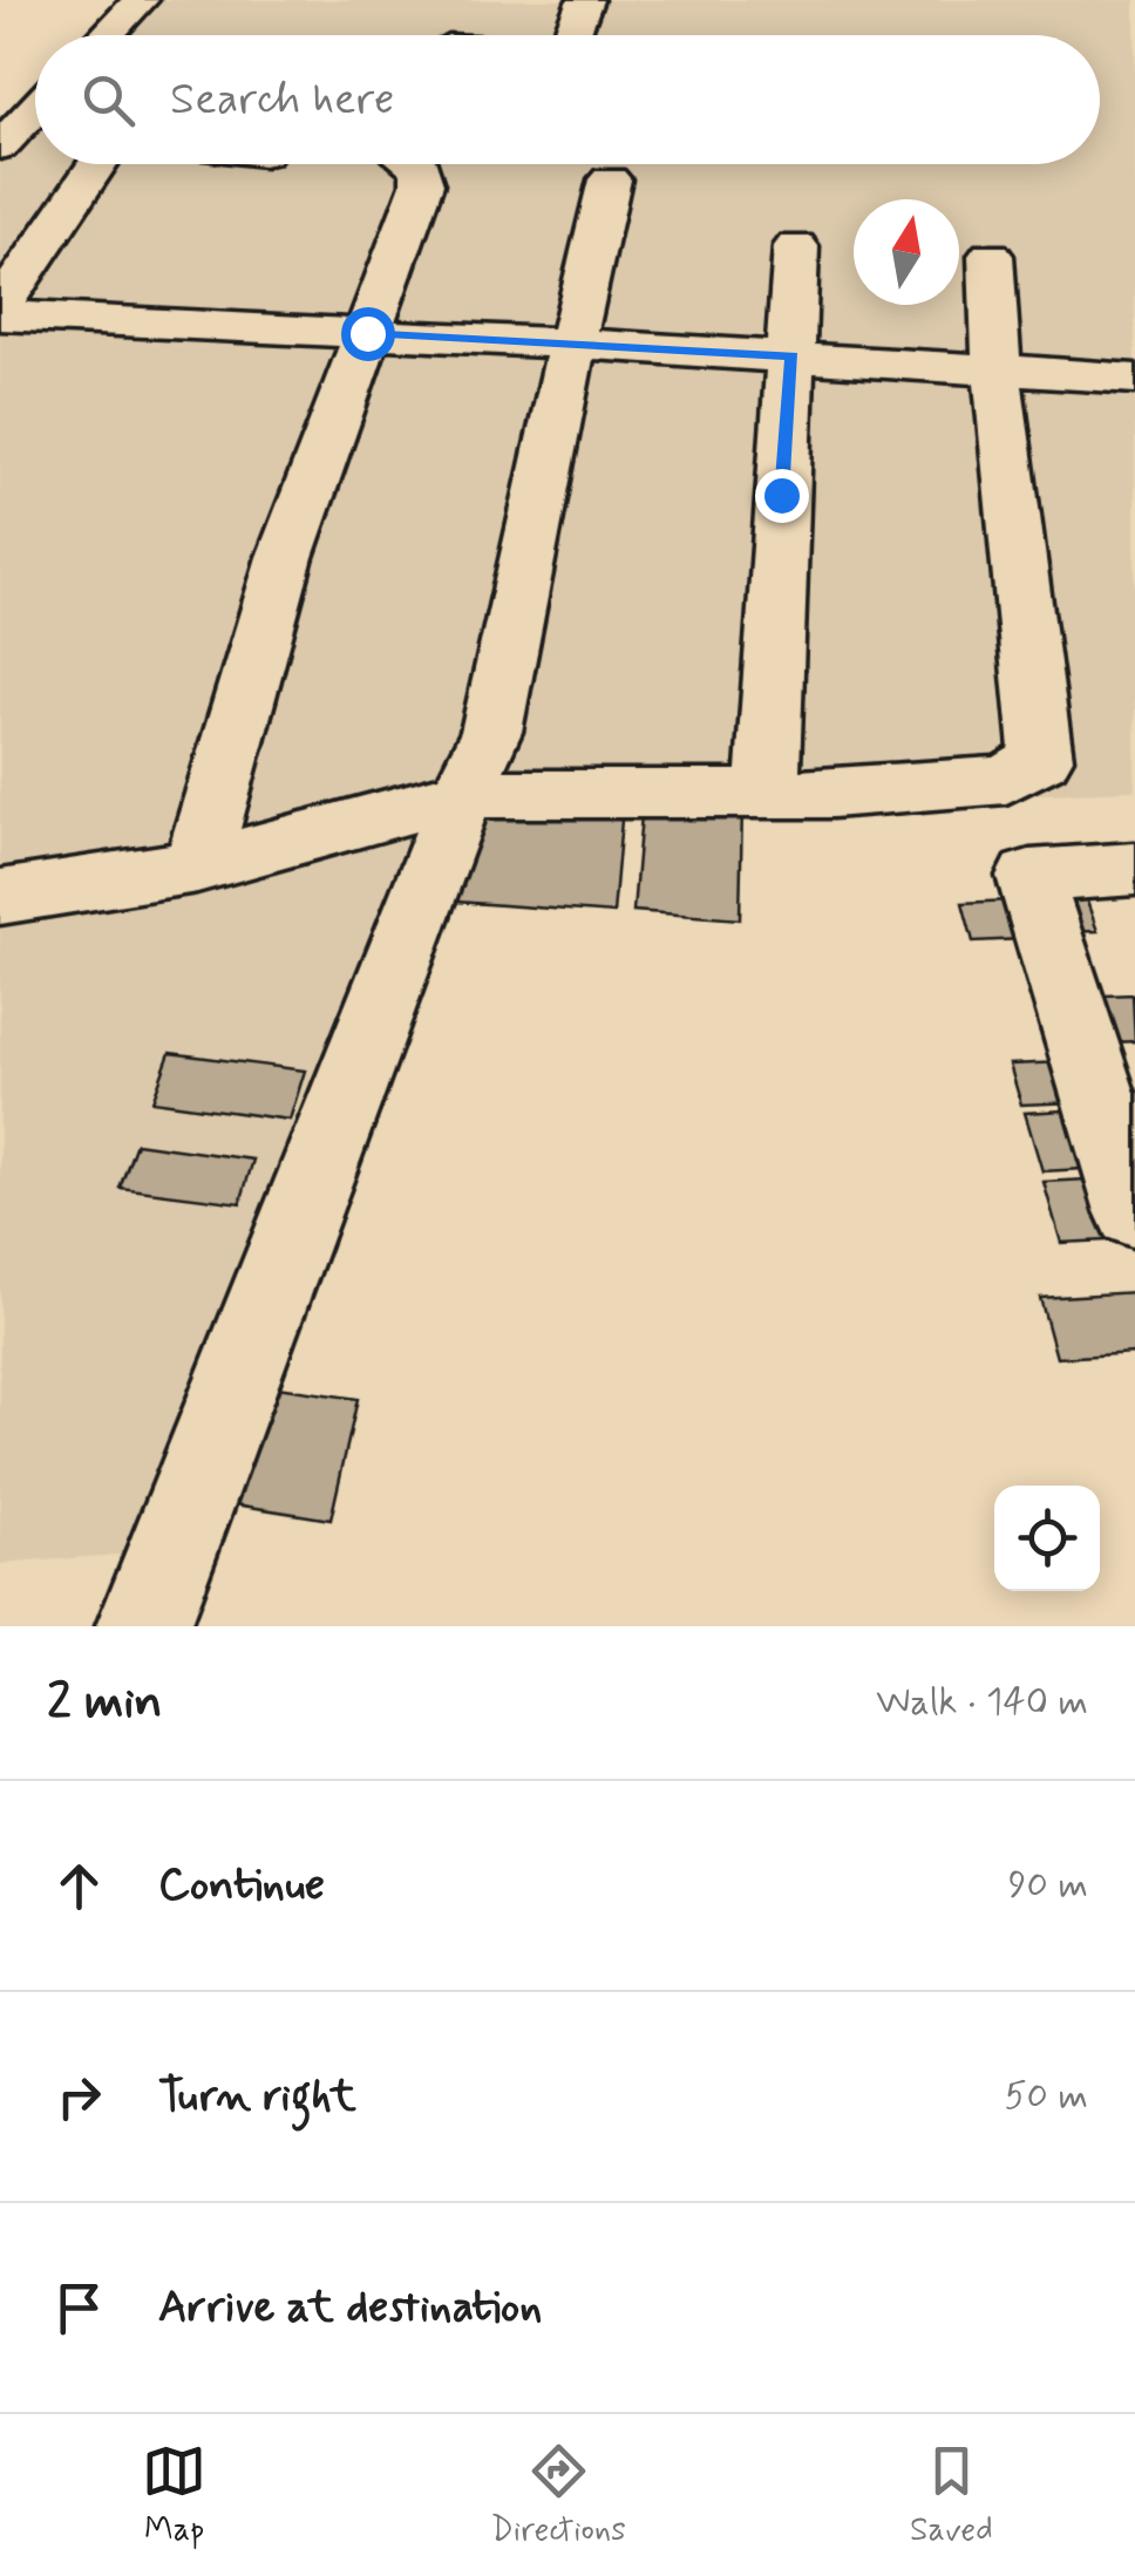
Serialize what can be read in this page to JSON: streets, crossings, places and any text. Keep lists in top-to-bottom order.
{
  "north": "top",
  "page": {
    "search": "Search here",
    "heading": ["2 min", "Walk · 140 m"],
    "list": [
      ["Continue", "90 m"],
      ["Turn right", "50 m"],
      "Arrive at destination"
    ],
    "nav": ["Map", "Directions", "Saved"]
  }
}
